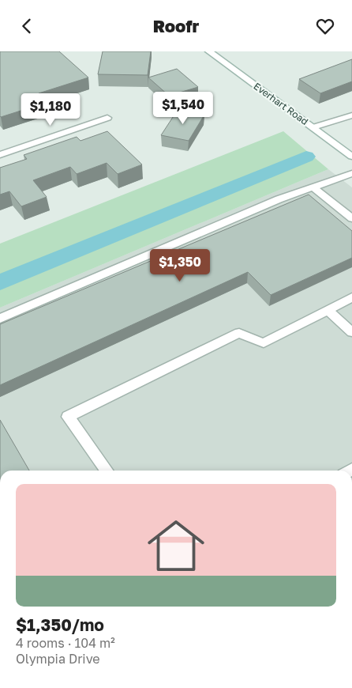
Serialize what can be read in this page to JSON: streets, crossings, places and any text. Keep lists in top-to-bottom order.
{
  "streets": {
    "main road": ["Everhart Road"]
  },
  "page": {
    "header": "Roofr",
    "price": ["$1,540", "$1,180", "$1,350"],
    "list": [
      {
        "name": "$1,350/mo",
        "note": "4 rooms · 104 m² · Olympia Drive"
      }
    ]
  }
}
